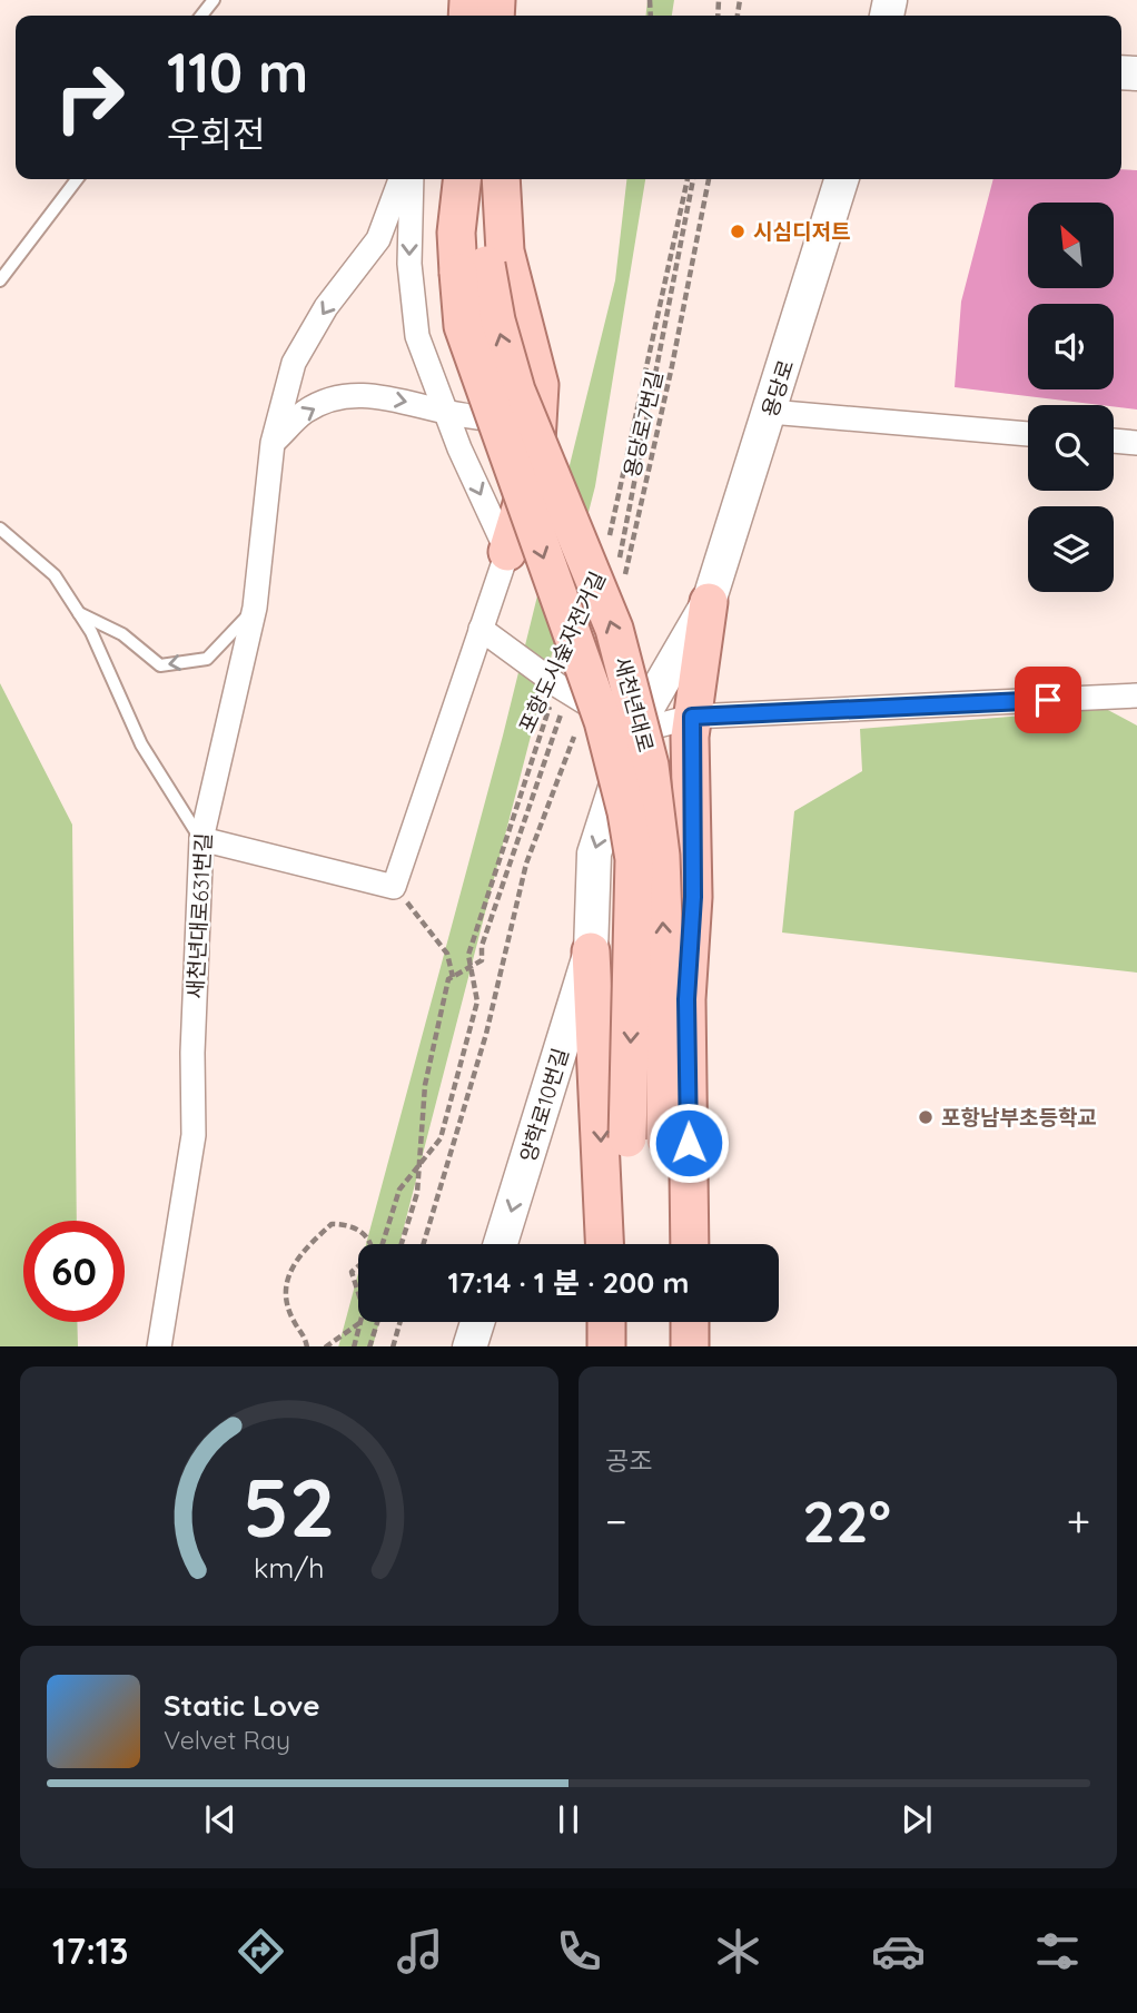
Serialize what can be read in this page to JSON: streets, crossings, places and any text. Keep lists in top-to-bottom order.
{
  "streets": {
    "main road": ["용당로", "새천년대로", "양학로10번길"],
    "street": ["새천년대로631번길"],
    "path": ["용당로7번길", "포항도시숲자전거길"]
  },
  "crossings": [
    ["용당로", "양학로10번길"]
  ],
  "places": ["시심디저트", "포항남부초등학교"],
  "north": "top left",
  "page": {
    "turn": ["110 m", "우회전"],
    "limit": "60",
    "trip": "17:14 · 1 분 · 200 m",
    "tile": "공조",
    "heat": ["−", "22°", "+"],
    "song": ["Static Love", "Velvet Ray"],
    "tabs": "17:13",
    "gauge": ["52", "km/h"]
  }
}
